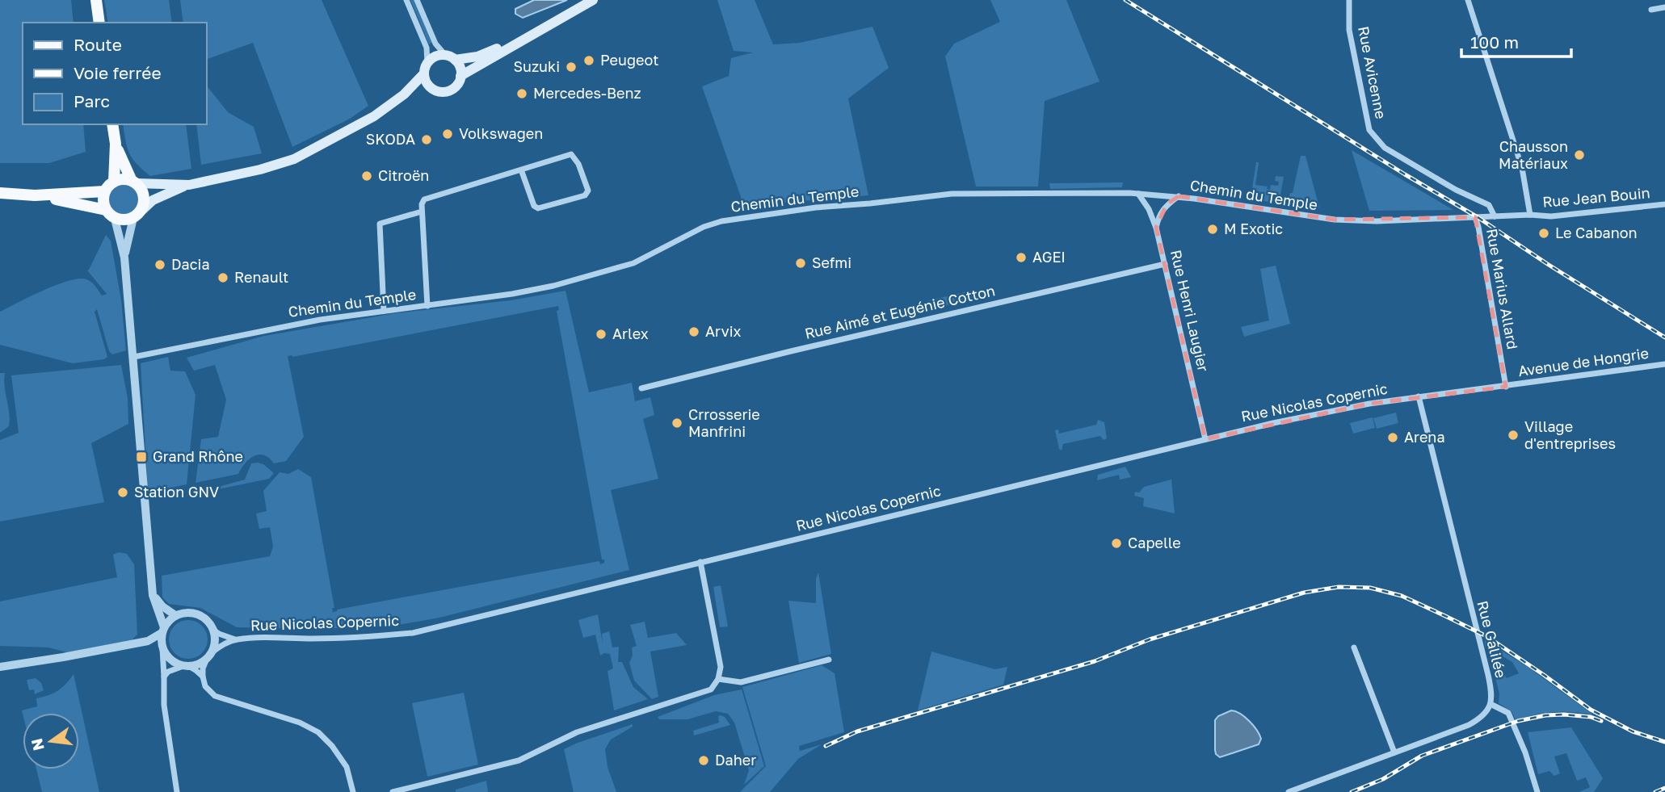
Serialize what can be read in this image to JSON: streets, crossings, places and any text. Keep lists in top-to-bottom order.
{
  "streets": {
    "street": [
      "Rue Avicenne",
      "Chemin du Temple",
      "Rue Jean Bouin",
      "Rue Marius Allard",
      "Rue Henri Laugier",
      "Rue Aimé et Eugénie Cotton",
      "Avenue de Hongrie",
      "Rue Nicolas Copernic",
      "Rue Galilée"
    ]
  },
  "crossings": [
    ["Rue Avicenne", "Rue Marius Allard"],
    ["Chemin du Temple", "Rue Marius Allard"],
    ["Chemin du Temple", "Rue Henri Laugier"],
    ["Rue Jean Bouin", "Rue Marius Allard"],
    ["Rue Marius Allard", "Avenue de Hongrie"],
    ["Rue Marius Allard", "Rue Nicolas Copernic"],
    ["Rue Henri Laugier", "Rue Aimé et Eugénie Cotton"],
    ["Rue Henri Laugier", "Rue Nicolas Copernic"],
    ["Avenue de Hongrie", "Rue Nicolas Copernic"],
    ["Rue Nicolas Copernic", "Rue Galilée"]
  ],
  "places": {
    "other": [
      "Peugeot",
      "Suzuki",
      "Mercedes-Benz",
      "Volkswagen",
      "SKODA",
      "Chausson Matériaux",
      "Citroën",
      "M Exotic",
      "Le Cabanon",
      "AGEI",
      "Sefmi",
      "Dacia",
      "Renault",
      "Arvix",
      "Arlex",
      "Crrosserie Manfrini",
      "Village d'entreprises",
      "Arena",
      "Station GNV",
      "Capelle",
      "Daher"
    ],
    "transit": ["Grand Rhône"]
  },
  "legend": ["Route", "Voie ferrée", "Parc"],
  "scale_bar": "100 m",
  "north": "left"
}
